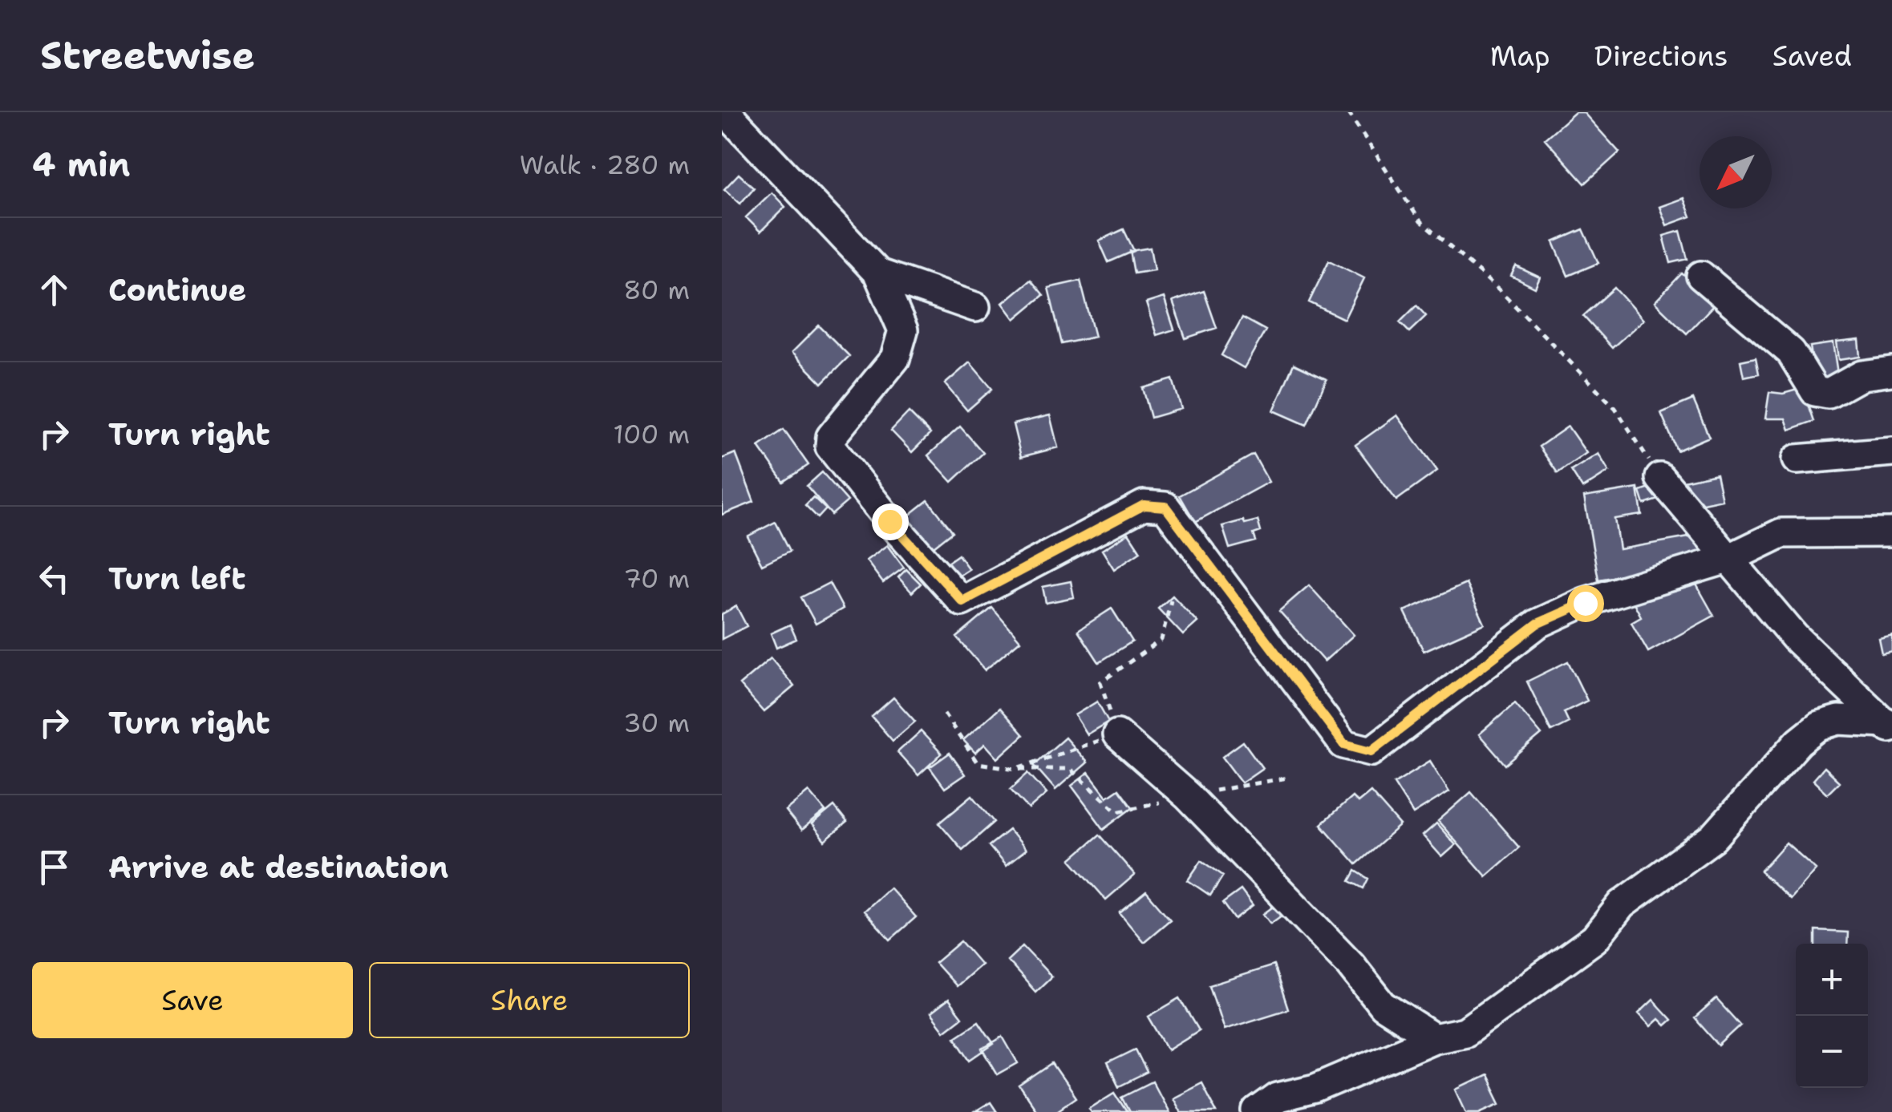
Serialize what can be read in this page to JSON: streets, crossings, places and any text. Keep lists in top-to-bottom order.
{
  "north": "bottom left",
  "page": {
    "header": "Streetwise",
    "nav": ["Map", "Directions", "Saved"],
    "heading": ["4 min", "Walk · 280 m"],
    "list": [
      ["Continue", "80 m"],
      ["Turn right", "100 m"],
      ["Turn left", "70 m"],
      ["Turn right", "30 m"],
      "Arrive at destination"
    ],
    "buttons": ["Save", "Share"],
    "map_buttons": ["+", "−"]
  }
}
